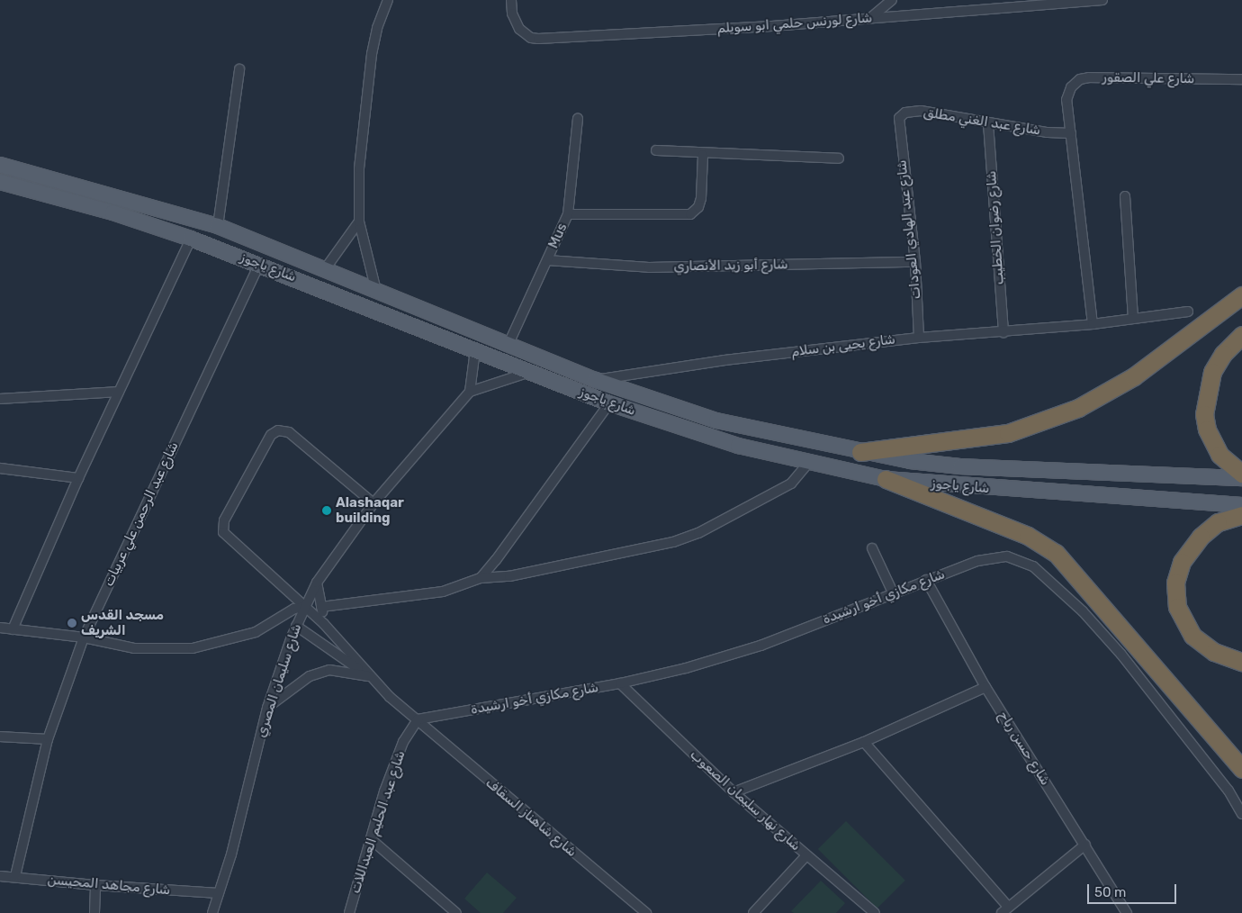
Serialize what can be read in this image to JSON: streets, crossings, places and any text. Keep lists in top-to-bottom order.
{
  "streets": {
    "main road": ["شارع ياجوز"],
    "street": [
      "شارع لورنس حلمي ابو سويلم",
      "شارع علي الصقور",
      "شارع عبد الغني مطلق",
      "شارع رضوان الخطيب",
      "شارع عبد الهادي العودات",
      "Mus",
      "شارع أبو زيد الأنصاري",
      "شارع يحيى بن سلام",
      "شارع عبد الرحمن علي عربيات",
      "شارع مكازي أخو ارشيدة",
      "شارع سليمان المصري",
      "شارع حسن رباح",
      "شارع نهار سليمان الصعوب",
      "شارع شاهناز السقاف",
      "شارع عبد الحليم العبداللات",
      "شارع مجاهد المحيسن"
    ]
  },
  "crossings": [
    ["شارع علي الصقور", "شارع عبد الغني مطلق"],
    ["شارع عبد الغني مطلق", "شارع رضوان الخطيب"],
    ["شارع عبد الغني مطلق", "شارع عبد الهادي العودات"],
    ["شارع رضوان الخطيب", "شارع يحيى بن سلام"],
    ["شارع عبد الهادي العودات", "شارع أبو زيد الأنصاري"],
    ["شارع عبد الهادي العودات", "شارع يحيى بن سلام"],
    ["Mus", "شارع أبو زيد الأنصاري"],
    ["Mus", "شارع ياجوز"],
    ["شارع ياجوز", "شارع يحيى بن سلام"],
    ["شارع ياجوز", "شارع عبد الرحمن علي عربيات"],
    ["شارع عبد الرحمن علي عربيات", "شارع مجاهد المحيسن"],
    ["شارع مكازي أخو ارشيدة", "شارع حسن رباح"],
    ["شارع مكازي أخو ارشيدة", "شارع نهار سليمان الصعوب"],
    ["شارع مكازي أخو ارشيدة", "شارع شاهناز السقاف"],
    ["شارع مكازي أخو ارشيدة", "شارع عبد الحليم العبداللات"],
    ["شارع سليمان المصري", "شارع مجاهد المحيسن"],
    ["شارع شاهناز السقاف", "شارع عبد الحليم العبداللات"]
  ],
  "places": ["Alashaqar building", "مسجد القدس الشريف"],
  "scale_bar": "50 m"
}
